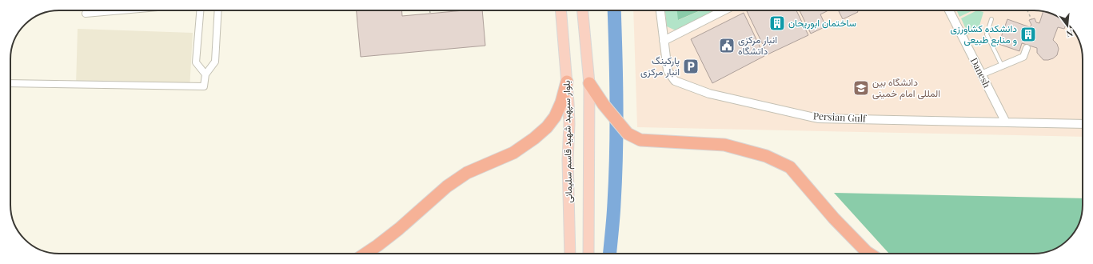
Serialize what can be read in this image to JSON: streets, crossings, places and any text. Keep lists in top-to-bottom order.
{
  "streets": {
    "main road": ["بلوار سپهبد شهید قاسم سلیمانی"],
    "street": ["Danesh", "Persian Gulf"]
  },
  "crossings": [
    ["Danesh", "Persian Gulf"]
  ],
  "places": {
    "building": ["ساختمان ابوریحان", "دانشکده کشاورزی و منابع طبیعی"],
    "public building": ["انبار مرکزی داتشگاه"],
    "parking": ["پارکینگ انبار مرکزی"],
    "school or university": ["دانشگاه بین المللی امام خمینی"]
  },
  "north": "bottom"
}
